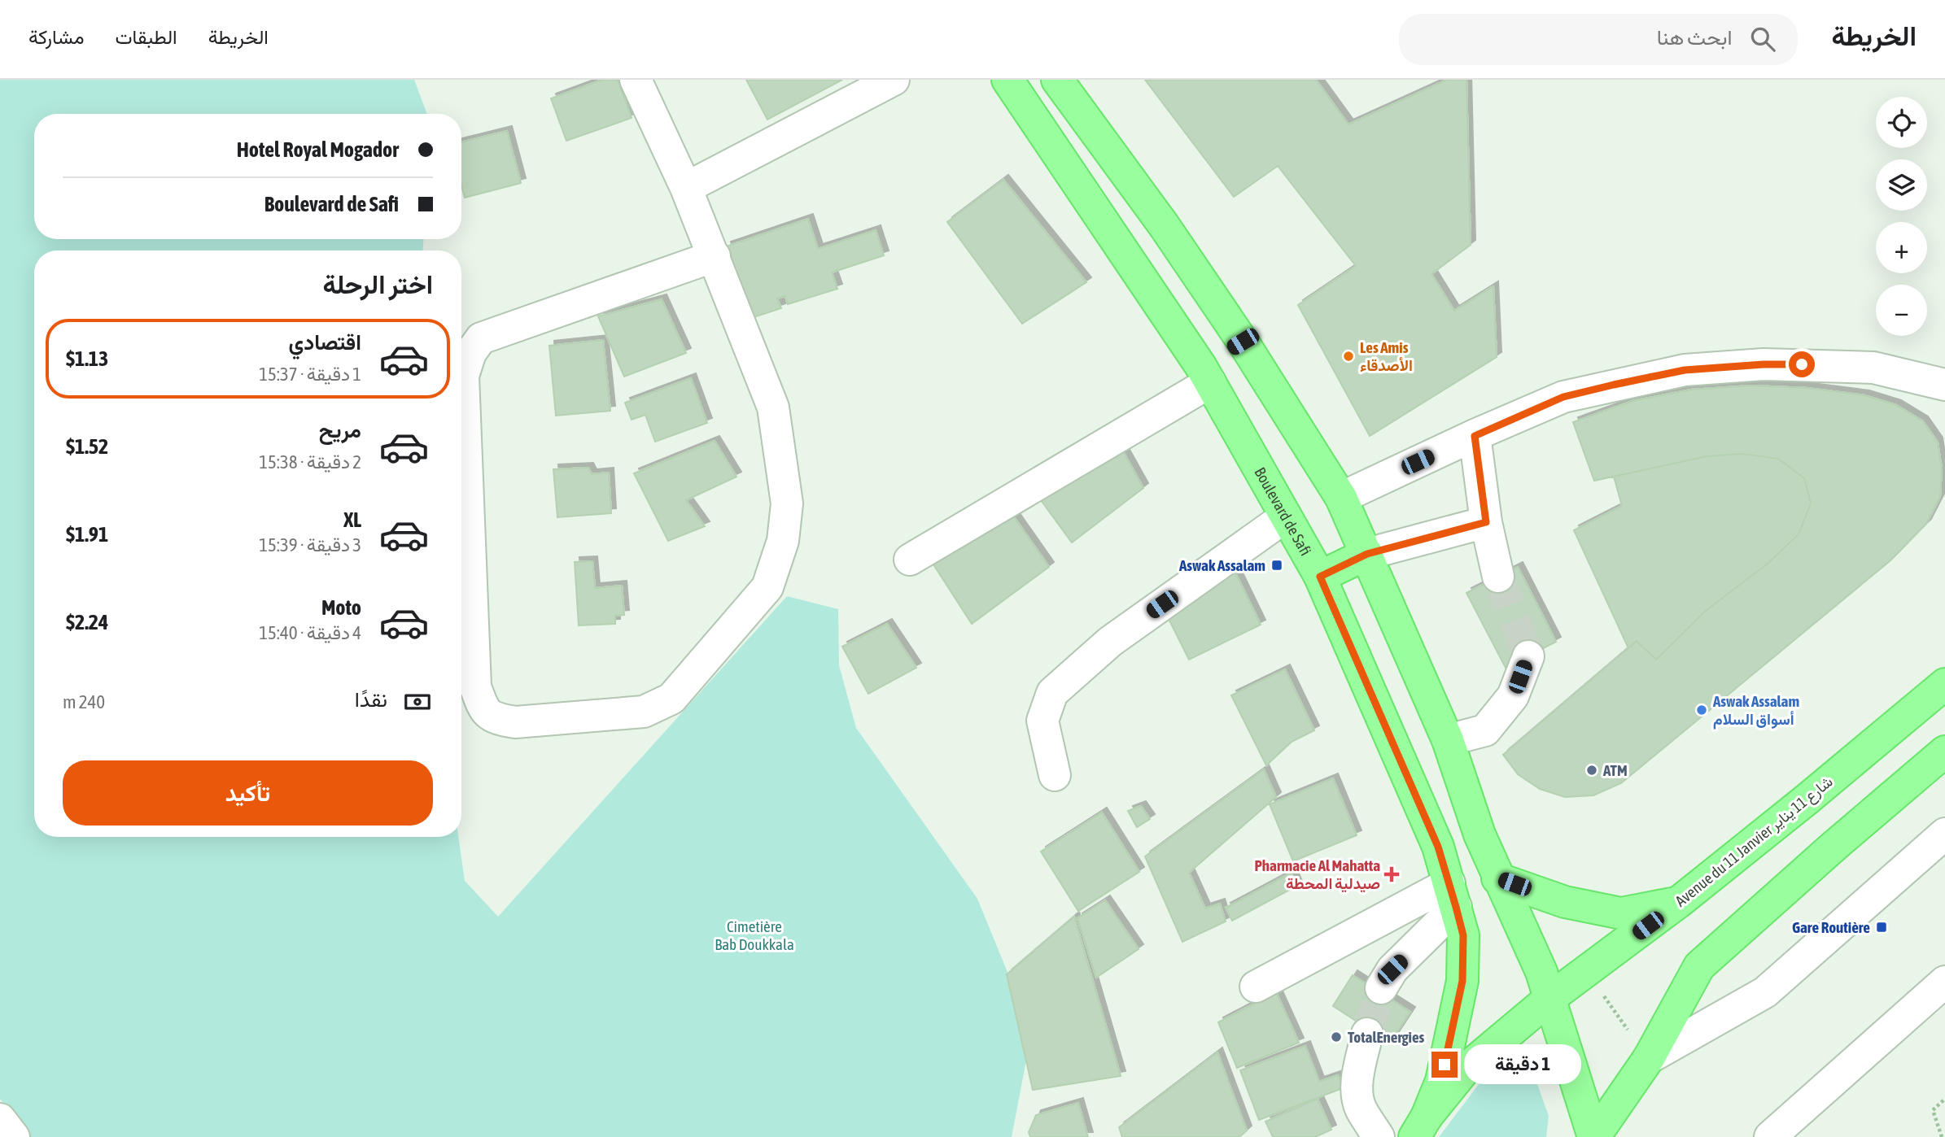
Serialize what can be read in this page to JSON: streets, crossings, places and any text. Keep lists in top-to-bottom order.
{
  "streets": {
    "main road": ["Boulevard de Safi", "Avenue du 11 Janvier شارع 11 يناير"]
  },
  "crossings": [
    ["Boulevard de Safi", "Avenue du 11 Janvier شارع 11 يناير"]
  ],
  "parks": ["Cimetière Bab Doukkala"],
  "places": {
    "other": [
      "Les Amis الأصدقاء",
      "Aswak Assalam أسواق السلام",
      "ATM",
      "TotalEnergies"
    ],
    "transit": ["Aswak Assalam", "Gare Routière"],
    "health": ["Pharmacie Al Mahatta صيدلية المحطة"]
  },
  "page": {
    "header": "الخريطة",
    "search": "ابحث هنا",
    "nav": ["الخريطة", "الطبقات", "مشاركة"],
    "map_buttons": ["+", "−"],
    "banner": ["Hotel Royal Mogador", "Boulevard de Safi"],
    "heading": "اختر الرحلة",
    "list": [
      {
        "name": "اقتصادي",
        "note": "1 دقيقة · 15:37",
        "value": "$1.13"
      },
      {
        "name": "مريح",
        "note": "2 دقيقة · 15:38",
        "value": "$1.52"
      },
      {
        "name": "XL",
        "note": "3 دقيقة · 15:39",
        "value": "$1.91"
      },
      {
        "name": "Moto",
        "note": "4 دقيقة · 15:40",
        "value": "$2.24"
      }
    ],
    "pay": ["نقدًا", "240 m"],
    "buttons": "تأكيد",
    "bubble": "1 دقيقة"
  }
}
